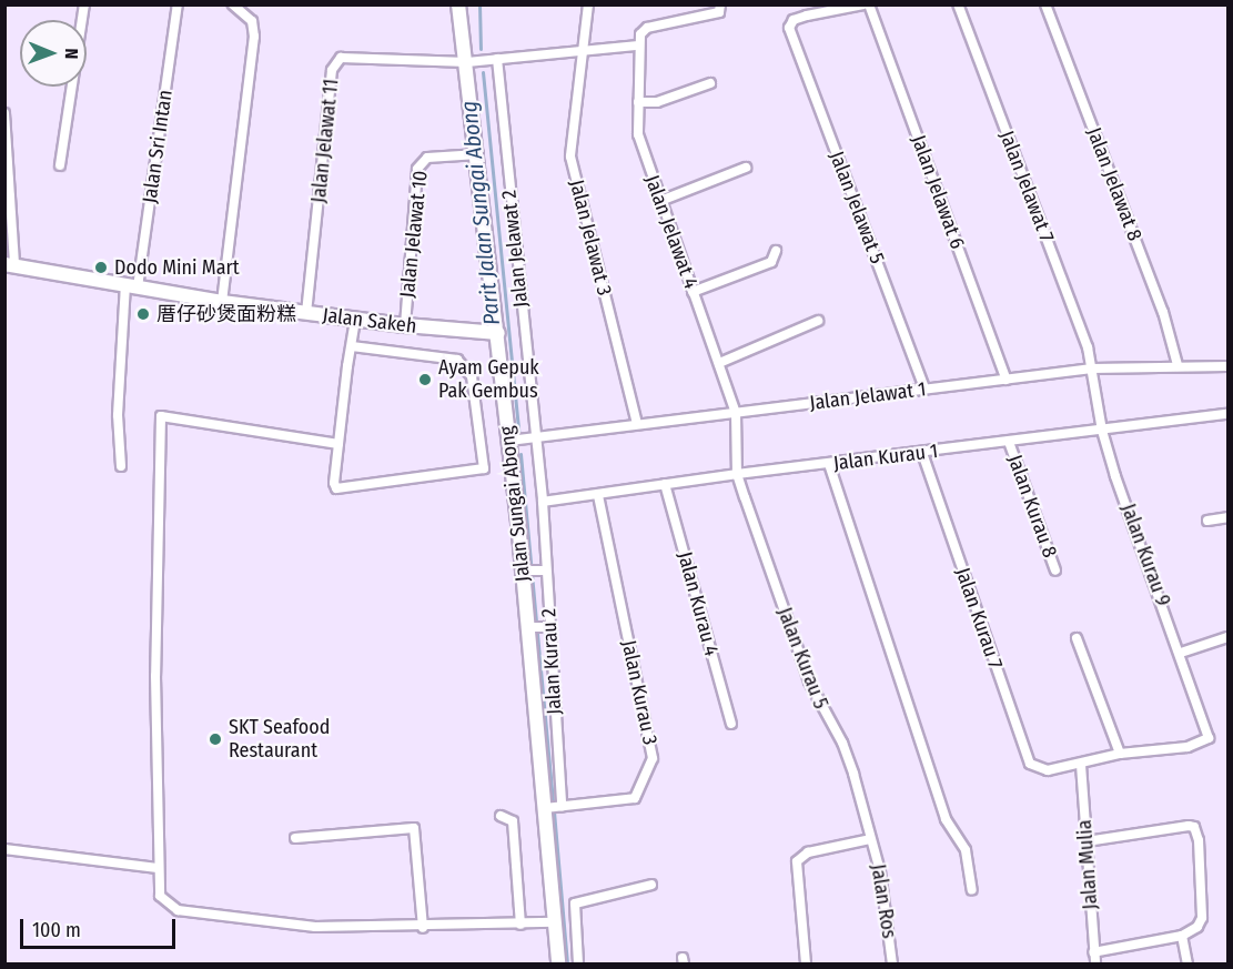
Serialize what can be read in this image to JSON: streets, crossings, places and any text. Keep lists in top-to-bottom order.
{
  "streets": {
    "street": [
      "Jalan Jelawat 11",
      "Jalan Sri Intan",
      "Jalan Jelawat 8",
      "Jalan Jelawat 7",
      "Jalan Jelawat 6",
      "Jalan Jelawat 5",
      "Jalan Jelawat 4",
      "Jalan Jelawat 10",
      "Jalan Jelawat 3",
      "Jalan Jelawat 2",
      "Jalan Sakeh",
      "Jalan Jelawat 1",
      "Jalan Kurau 1",
      "Jalan Sungai Abong",
      "Jalan Kurau 8",
      "Jalan Kurau 9",
      "Jalan Kurau 4",
      "Jalan Kurau 7",
      "Jalan Kurau 5",
      "Jalan Kurau 2",
      "Jalan Kurau 3",
      "Jalan Mulia",
      "Jalan Ros"
    ]
  },
  "crossings": [
    ["Jalan Jelawat 11", "Jalan Sakeh"],
    ["Jalan Jelawat 11", "Jalan Sungai Abong"],
    ["Jalan Sri Intan", "Jalan Sakeh"],
    ["Jalan Jelawat 8", "Jalan Jelawat 1"],
    ["Jalan Jelawat 7", "Jalan Jelawat 1"],
    ["Jalan Jelawat 7", "Jalan Kurau 9"],
    ["Jalan Jelawat 6", "Jalan Jelawat 1"],
    ["Jalan Jelawat 5", "Jalan Jelawat 1"],
    ["Jalan Jelawat 4", "Jalan Jelawat 1"],
    ["Jalan Jelawat 4", "Jalan Kurau 5"],
    ["Jalan Jelawat 10", "Jalan Sakeh"],
    ["Jalan Jelawat 10", "Jalan Sungai Abong"],
    ["Jalan Jelawat 3", "Jalan Jelawat 1"],
    ["Jalan Jelawat 2", "Jalan Jelawat 1"],
    ["Jalan Jelawat 2", "Jalan Kurau 2"],
    ["Jalan Sakeh", "Jalan Sungai Abong"],
    ["Jalan Jelawat 1", "Jalan Sungai Abong"],
    ["Jalan Jelawat 1", "Jalan Kurau 9"],
    ["Jalan Jelawat 1", "Jalan Kurau 5"],
    ["Jalan Jelawat 1", "Jalan Kurau 2"],
    ["Jalan Kurau 1", "Jalan Kurau 8"],
    ["Jalan Kurau 1", "Jalan Kurau 9"],
    ["Jalan Kurau 1", "Jalan Kurau 4"],
    ["Jalan Kurau 1", "Jalan Kurau 7"],
    ["Jalan Kurau 1", "Jalan Kurau 5"],
    ["Jalan Kurau 1", "Jalan Kurau 2"],
    ["Jalan Kurau 1", "Jalan Kurau 3"],
    ["Jalan Sungai Abong", "Jalan Kurau 2"],
    ["Jalan Sungai Abong", "Jalan Kurau 3"],
    ["Jalan Kurau 7", "Jalan Mulia"],
    ["Jalan Kurau 5", "Jalan Ros"]
  ],
  "water": ["Parit Jalan Sungai Abong"],
  "places": [
    "Dodo Mini Mart",
    "厝仔砂煲面粉糕",
    "Ayam Gepuk Pak Gembus",
    "SKT Seafood Restaurant"
  ],
  "scale_bar": "100 m",
  "north": "right"
}
